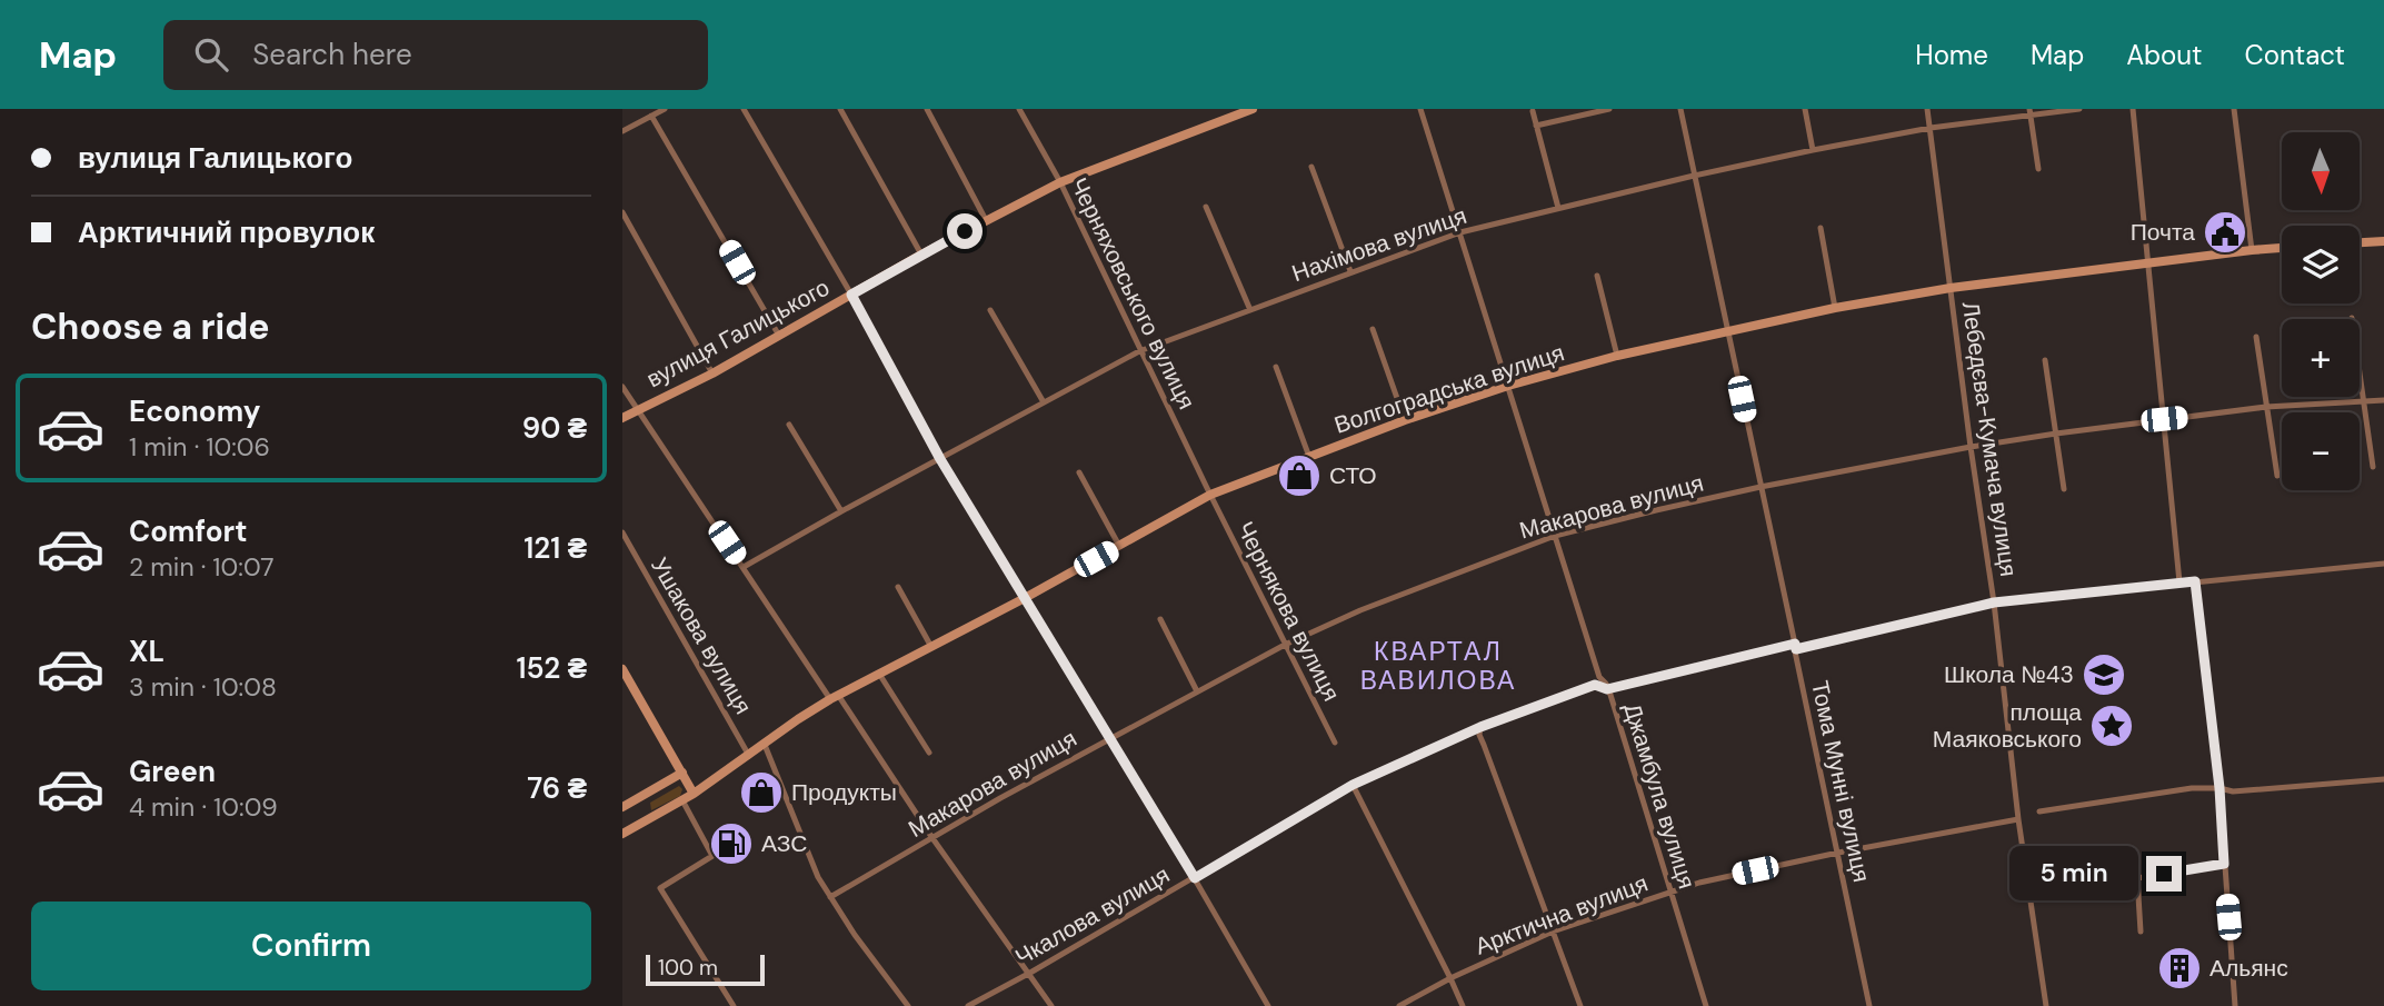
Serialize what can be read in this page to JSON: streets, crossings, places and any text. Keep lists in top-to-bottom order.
{
  "streets": {
    "street": [
      "Нахімова вулиця",
      "Черняховського вулиця",
      "вулиця Галицького",
      "Волгоградська вулиця",
      "Лебедєва-Кумача вулиця",
      "Макарова вулиця",
      "Чернякова вулиця",
      "Ушакова вулиця",
      "Тома Мунні вулиця",
      "Джамбула вулиця",
      "Арктична вулиця",
      "Чкалова вулиця"
    ]
  },
  "crossings": [
    ["Нахімова вулиця", "Черняховського вулиця"],
    ["Нахімова вулиця", "Лебедєва-Кумача вулиця"],
    ["Нахімова вулиця", "Тома Мунні вулиця"],
    ["Нахімова вулиця", "Джамбула вулиця"],
    ["Черняховського вулиця", "вулиця Галицького"],
    ["Черняховського вулиця", "Волгоградська вулиця"],
    ["Черняховського вулиця", "Чернякова вулиця"],
    ["Волгоградська вулиця", "Лебедєва-Кумача вулиця"],
    ["Волгоградська вулиця", "Чернякова вулиця"],
    ["Волгоградська вулиця", "Ушакова вулиця"],
    ["Волгоградська вулиця", "Тома Мунні вулиця"],
    ["Волгоградська вулиця", "Джамбула вулиця"],
    ["Лебедєва-Кумача вулиця", "Макарова вулиця"],
    ["Лебедєва-Кумача вулиця", "Арктична вулиця"],
    ["Лебедєва-Кумача вулиця", "Чкалова вулиця"],
    ["Макарова вулиця", "Чернякова вулиця"],
    ["Макарова вулиця", "Тома Мунні вулиця"],
    ["Макарова вулиця", "Джамбула вулиця"],
    ["Тома Мунні вулиця", "Арктична вулиця"],
    ["Тома Мунні вулиця", "Чкалова вулиця"],
    ["Джамбула вулиця", "Арктична вулиця"],
    ["Джамбула вулиця", "Чкалова вулиця"]
  ],
  "districts": ["КВАРТАЛ ВАВИЛОВА"],
  "places": {
    "public building": ["Почта"],
    "shop": ["СТО", "Продукты"],
    "school or university": ["Школа №43"],
    "place": ["площа Маяковського"],
    "fuel station": ["АЗС"],
    "building": ["Альянс"]
  },
  "scale_bar": "100 m",
  "north": "bottom",
  "page": {
    "header": "Map",
    "search": "Search here",
    "nav": [
      "Home",
      "Map",
      "About",
      "Contact"
    ],
    "banner": ["вулиця Галицького", "Арктичний провулок"],
    "map_buttons": ["+", "−"],
    "heading": "Choose a ride",
    "list": [
      {
        "name": "Economy",
        "note": "1 min · 10:06",
        "value": "90 ₴"
      },
      {
        "name": "Comfort",
        "note": "2 min · 10:07",
        "value": "121 ₴"
      },
      {
        "name": "XL",
        "note": "3 min · 10:08",
        "value": "152 ₴"
      },
      {
        "name": "Green",
        "note": "4 min · 10:09",
        "value": "76 ₴"
      }
    ],
    "bubble": "5 min",
    "buttons": "Confirm",
    "scale": "100 m"
  }
}
